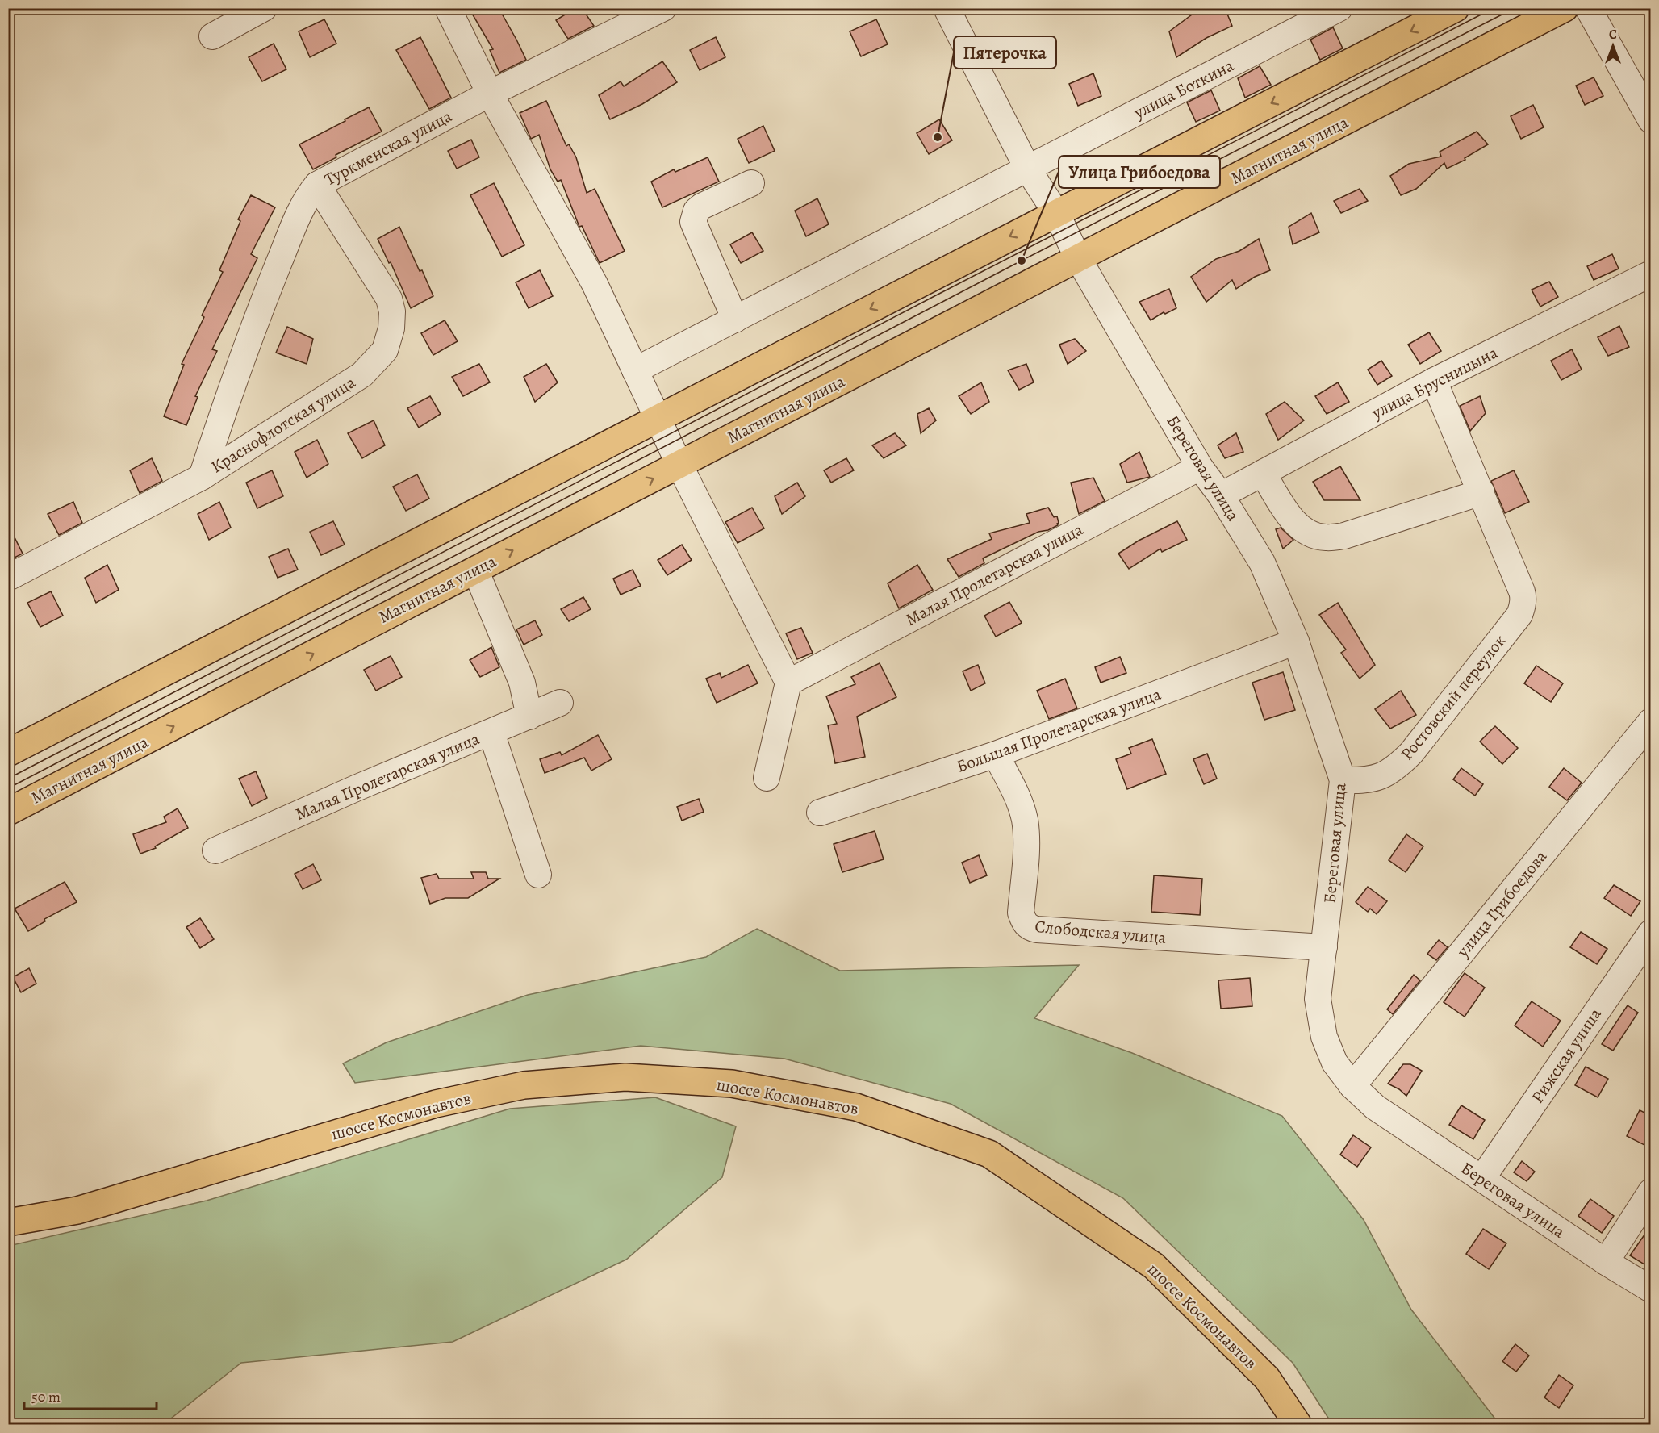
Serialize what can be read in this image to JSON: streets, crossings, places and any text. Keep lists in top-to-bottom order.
{
  "streets": {
    "main road": ["Магнитная улица", "шоссе Космонавтов"],
    "street": [
      "улица Боткина",
      "Туркменская улица",
      "улица Брусницына",
      "Краснофлотская улица",
      "Береговая улица",
      "Малая Пролетарская улица",
      "Ростовский переулок",
      "Большая Пролетарская улица",
      "улица Грибоедова",
      "Слободская улица",
      "Рижская улица"
    ]
  },
  "crossings": [
    ["улица Боткина", "Береговая улица"],
    ["Туркменская улица", "Краснофлотская улица"],
    ["Магнитная улица", "Береговая улица"],
    ["улица Брусницына", "Береговая улица"],
    ["Береговая улица", "Малая Пролетарская улица"],
    ["Береговая улица", "Ростовский переулок"],
    ["Береговая улица", "Большая Пролетарская улица"],
    ["Береговая улица", "улица Грибоедова"],
    ["Береговая улица", "Слободская улица"],
    ["Береговая улица", "Рижская улица"],
    ["Большая Пролетарская улица", "Слободская улица"]
  ],
  "places": ["Пятерочка", "Улица Грибоедова"],
  "scale_bar": "50 m",
  "north": "top"
}
